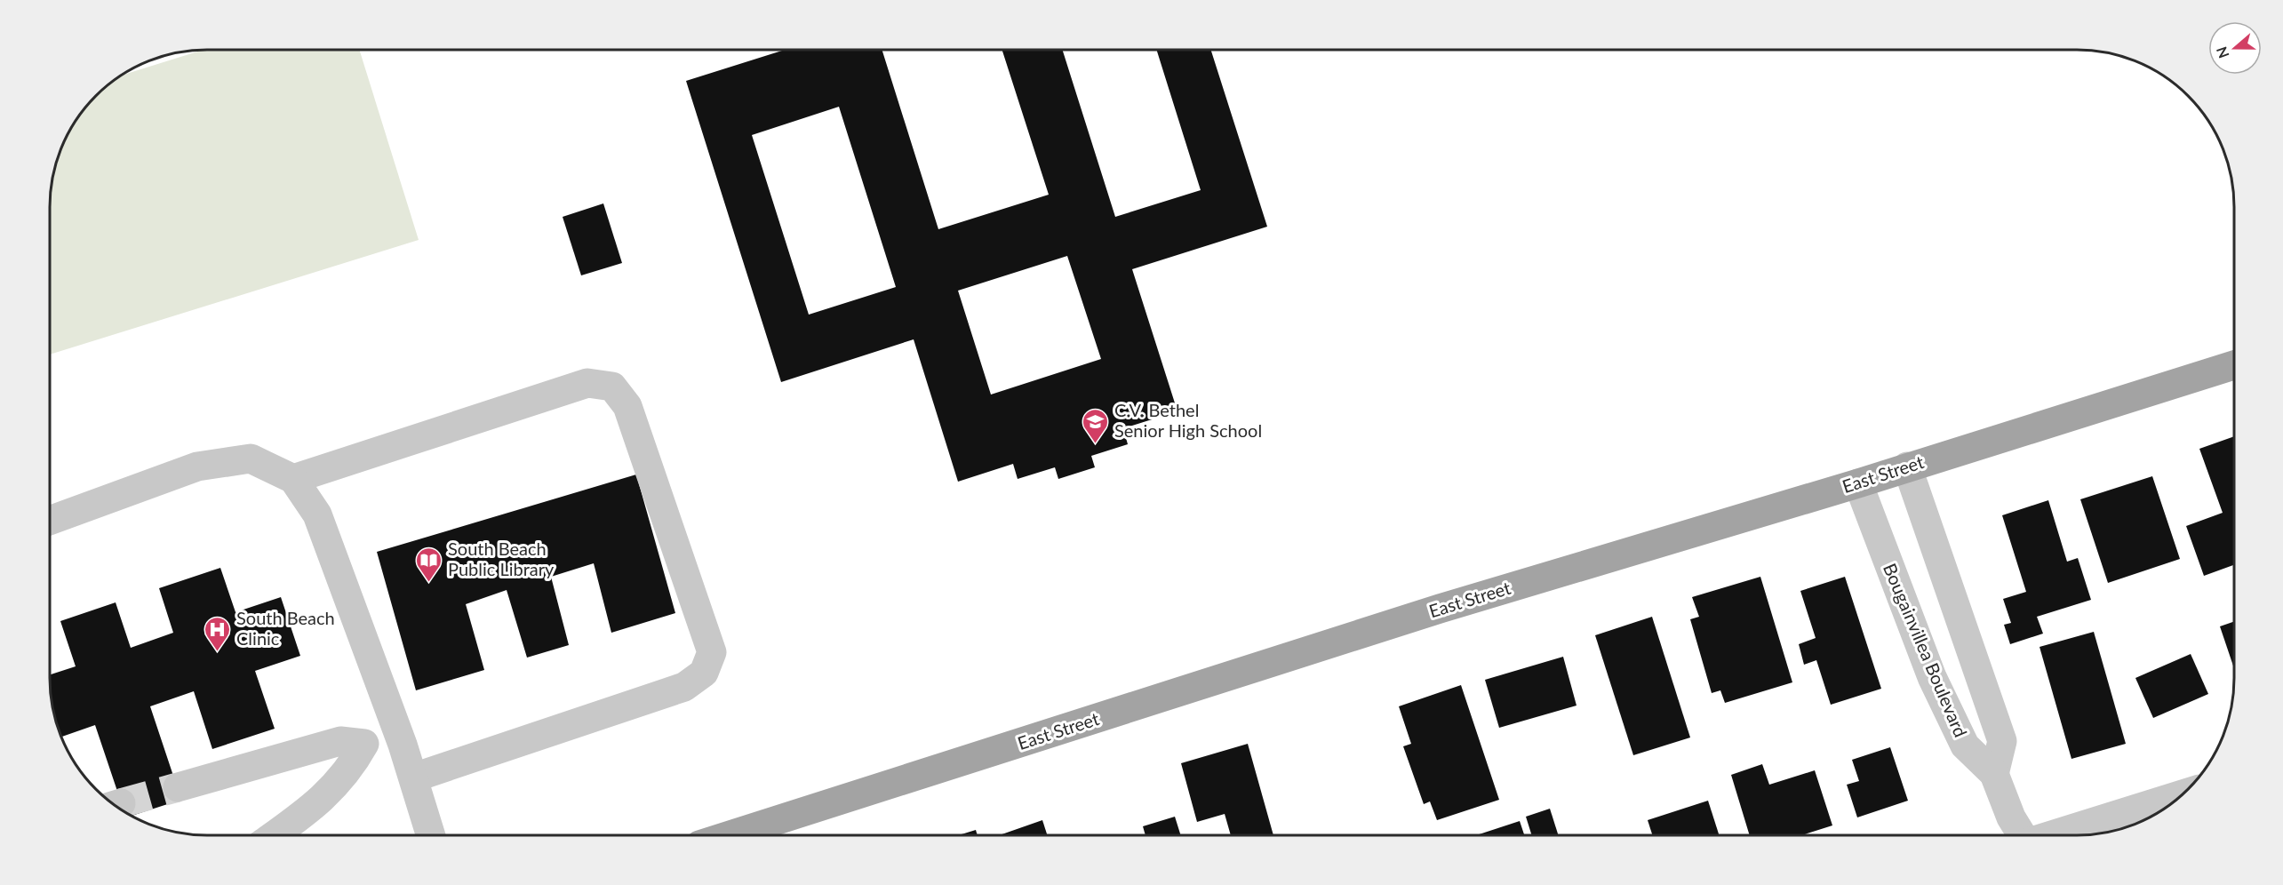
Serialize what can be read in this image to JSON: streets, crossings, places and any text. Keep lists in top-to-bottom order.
{
  "streets": {
    "main road": ["East Street"],
    "street": ["Bougainvillea Boulevard"]
  },
  "crossings": [
    ["East Street", "Bougainvillea Boulevard"]
  ],
  "places": {
    "school or university": ["C.V. Bethel Senior High School"],
    "library": ["South Beach Public Library"],
    "hospital": ["South Beach Clinic"]
  },
  "north": "left"
}
